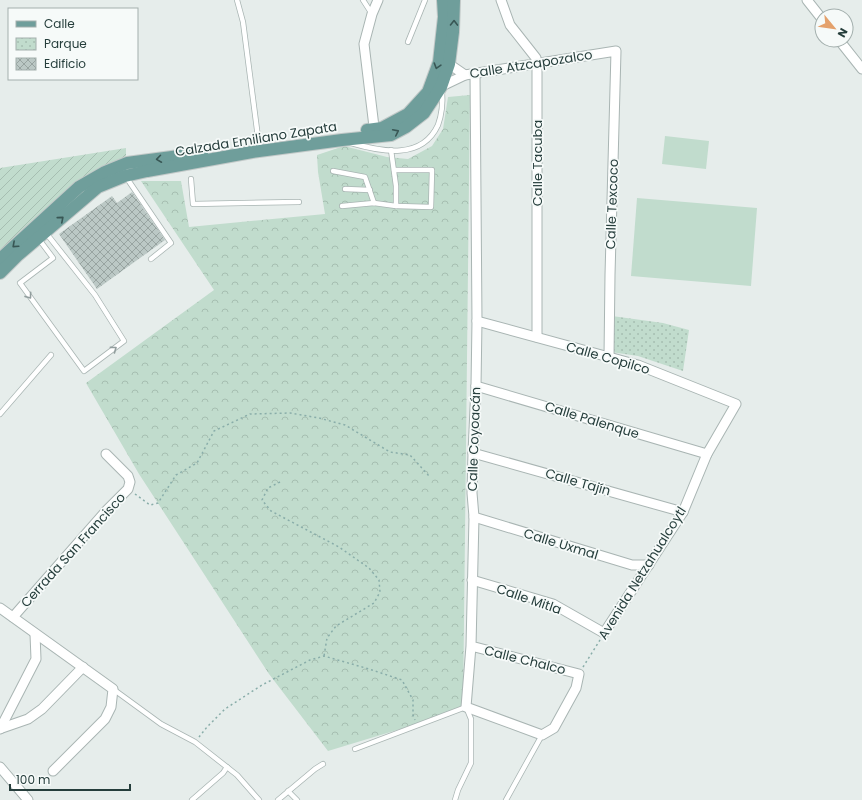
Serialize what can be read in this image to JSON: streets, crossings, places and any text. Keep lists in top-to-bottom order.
{
  "streets": {
    "main road": ["Calzada Emiliano Zapata"],
    "street": [
      "Calle Atzcapozalco",
      "Calle Tacuba",
      "Calle Texcoco",
      "Calle Copilco",
      "Calle Palenque",
      "Calle Coyoacán",
      "Calle Tajín",
      "Calle Uxmal",
      "Cerrada San Francisco",
      "Avenida Netzahualcoytl",
      "Calle Mitla",
      "Calle Chalco"
    ]
  },
  "crossings": [
    ["Calle Atzcapozalco", "Calzada Emiliano Zapata"],
    ["Calle Atzcapozalco", "Calle Tacuba"],
    ["Calle Atzcapozalco", "Calle Texcoco"],
    ["Calle Atzcapozalco", "Calle Coyoacán"],
    ["Calle Tacuba", "Calle Copilco"],
    ["Calle Texcoco", "Calle Copilco"],
    ["Calle Copilco", "Calle Coyoacán"],
    ["Calle Copilco", "Avenida Netzahualcoytl"],
    ["Calle Palenque", "Calle Coyoacán"],
    ["Calle Palenque", "Avenida Netzahualcoytl"],
    ["Calle Coyoacán", "Calle Tajín"],
    ["Calle Coyoacán", "Calle Uxmal"],
    ["Calle Coyoacán", "Calle Mitla"],
    ["Calle Coyoacán", "Calle Chalco"],
    ["Calle Tajín", "Avenida Netzahualcoytl"],
    ["Calle Uxmal", "Avenida Netzahualcoytl"],
    ["Avenida Netzahualcoytl", "Calle Mitla"],
    ["Avenida Netzahualcoytl", "Calle Chalco"]
  ],
  "legend": ["Calle", "Parque", "Edificio"],
  "scale_bar": "100 m",
  "north": "bottom right"
}
